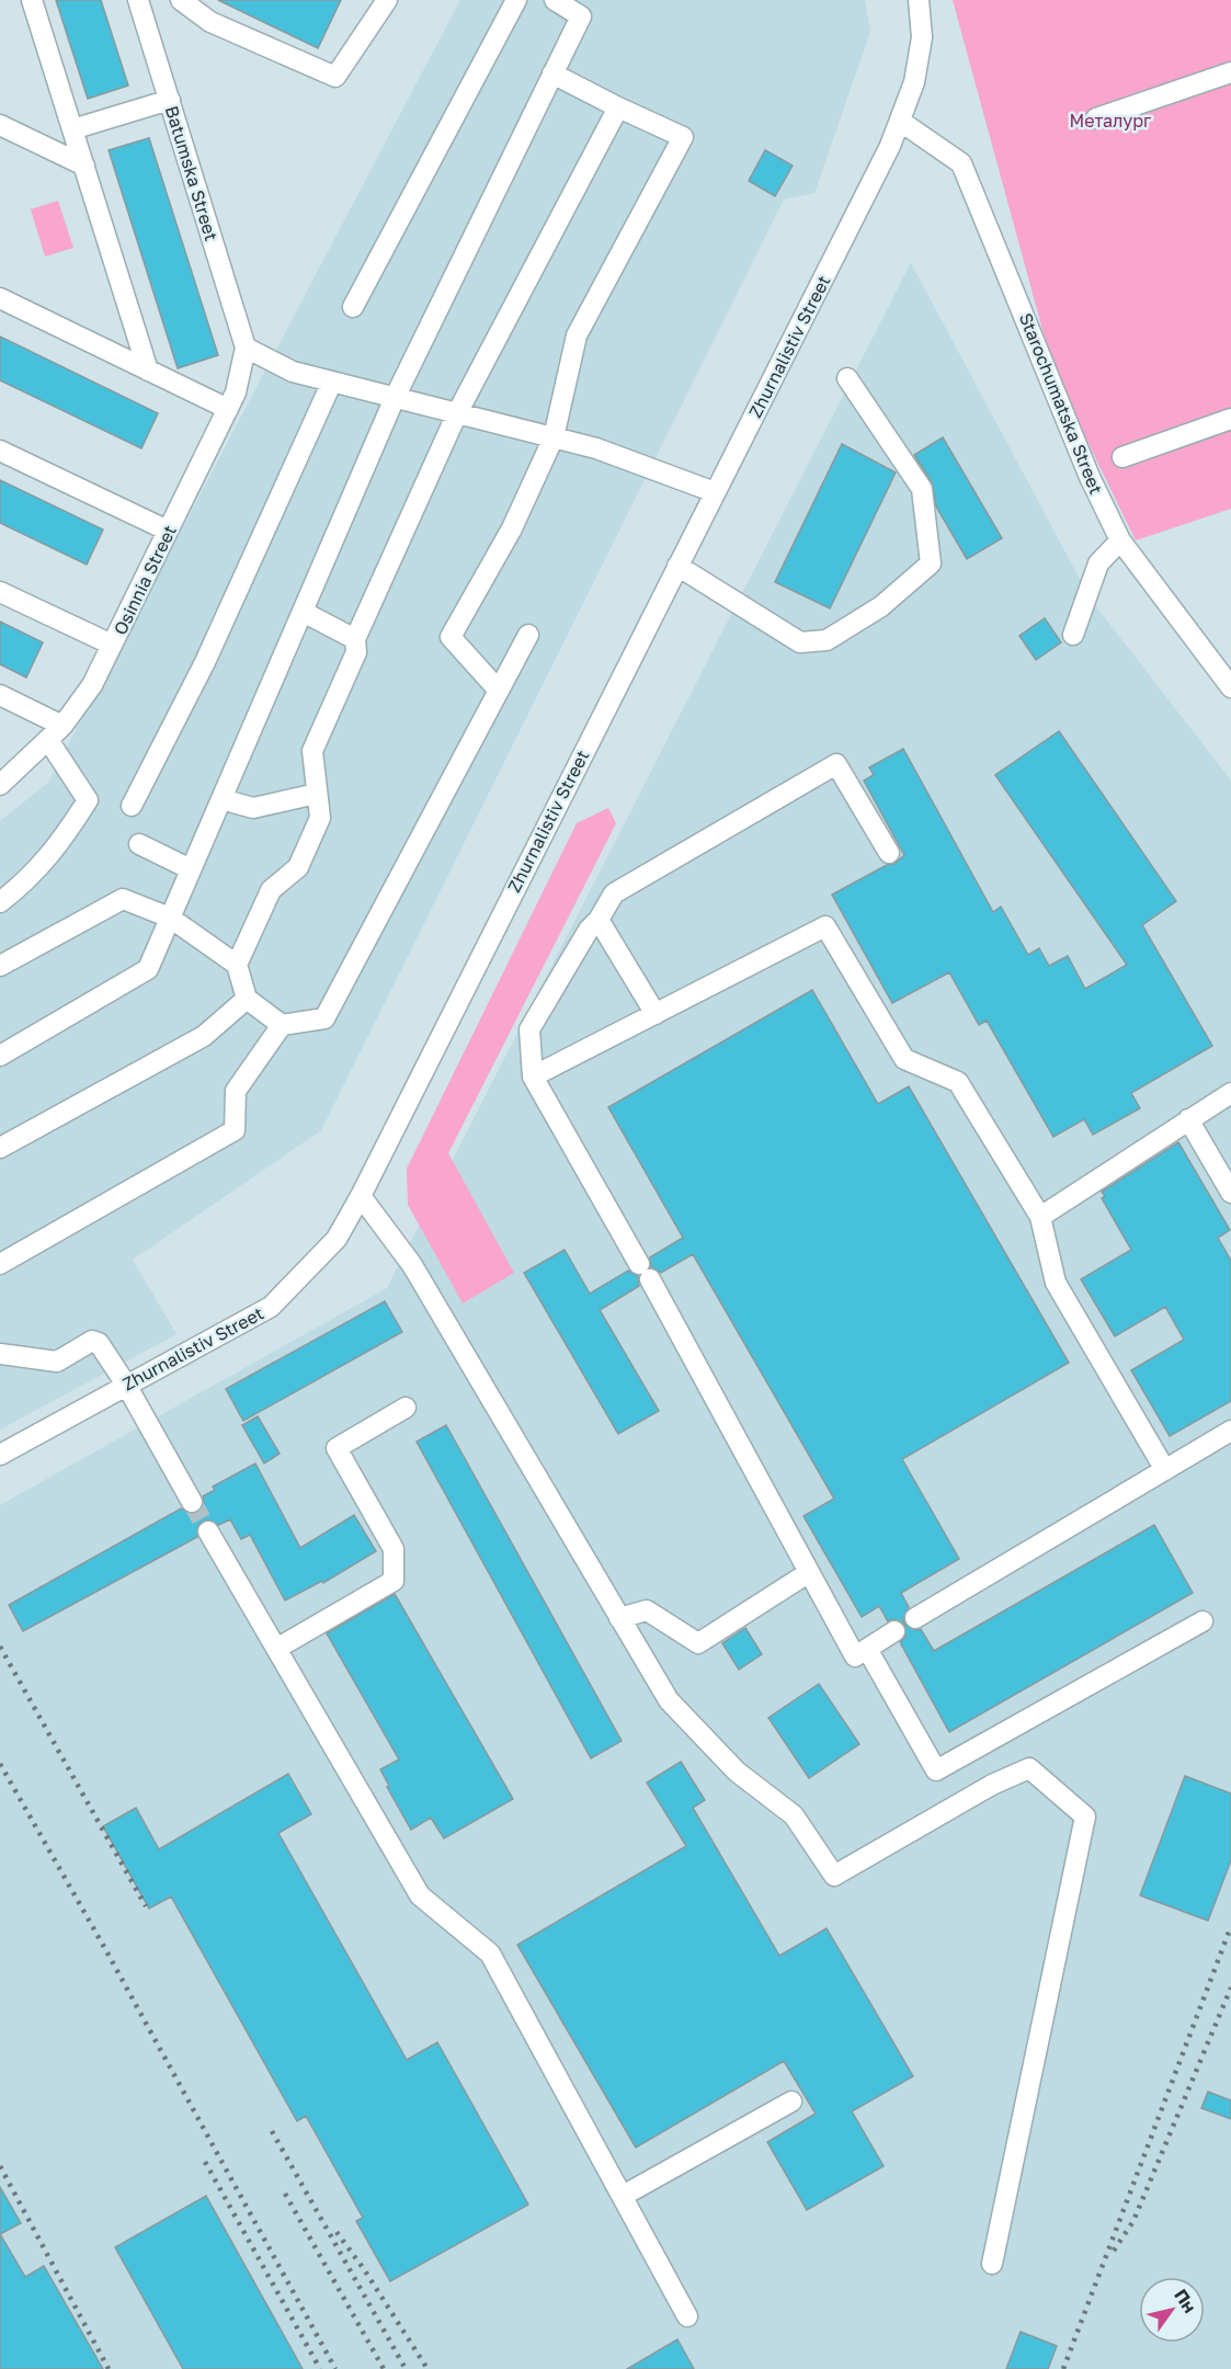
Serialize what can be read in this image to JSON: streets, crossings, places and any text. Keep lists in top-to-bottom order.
{
  "streets": {
    "street": [
      "Batumska Street",
      "Zhurnalistiv Street",
      "Starochumatska Street",
      "Osinnia Street"
    ]
  },
  "crossings": [
    ["Batumska Street", "Osinnia Street"],
    ["Zhurnalistiv Street", "Starochumatska Street"]
  ],
  "parks": ["Металург"],
  "north": "top right"
}
